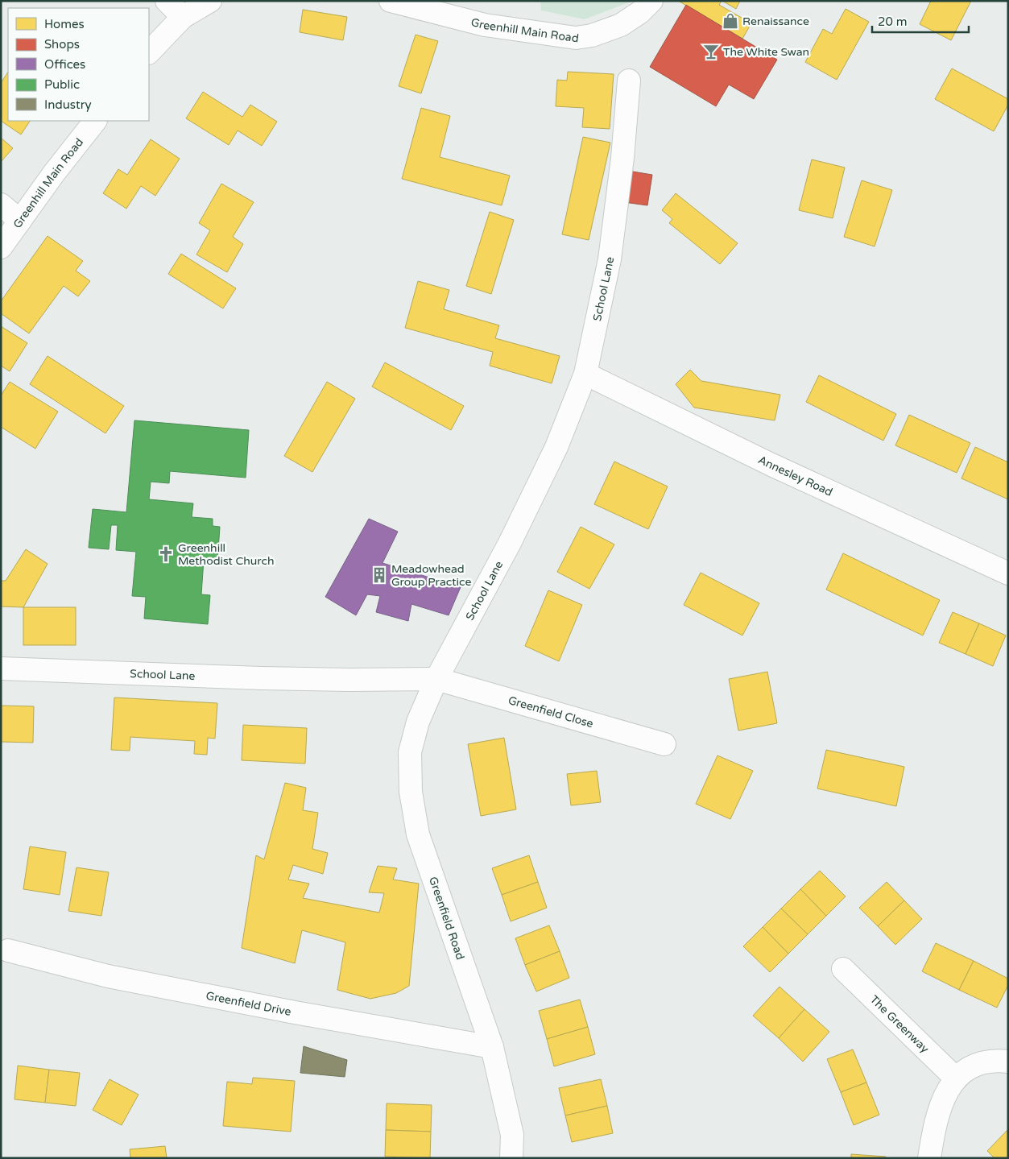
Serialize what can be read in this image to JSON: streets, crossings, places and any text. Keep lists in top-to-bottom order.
{
  "streets": {
    "street": [
      "Greenhill Main Road",
      "School Lane",
      "Annesley Road",
      "Greenfield Close",
      "Greenfield Road",
      "Greenfield Drive",
      "The Greenway"
    ]
  },
  "crossings": [
    ["School Lane", "Annesley Road"],
    ["School Lane", "Greenfield Close"],
    ["School Lane", "Greenfield Road"],
    ["Greenfield Close", "Greenfield Road"],
    ["Greenfield Road", "Greenfield Drive"]
  ],
  "places": {
    "shop": ["Renaissance"],
    "bar": ["The White Swan"],
    "church": ["Greenhill Methodist Church"],
    "building": ["Meadowhead Group Practice"]
  },
  "legend": [
    "Homes",
    "Shops",
    "Offices",
    "Public",
    "Industry"
  ],
  "scale_bar": "20 m"
}
